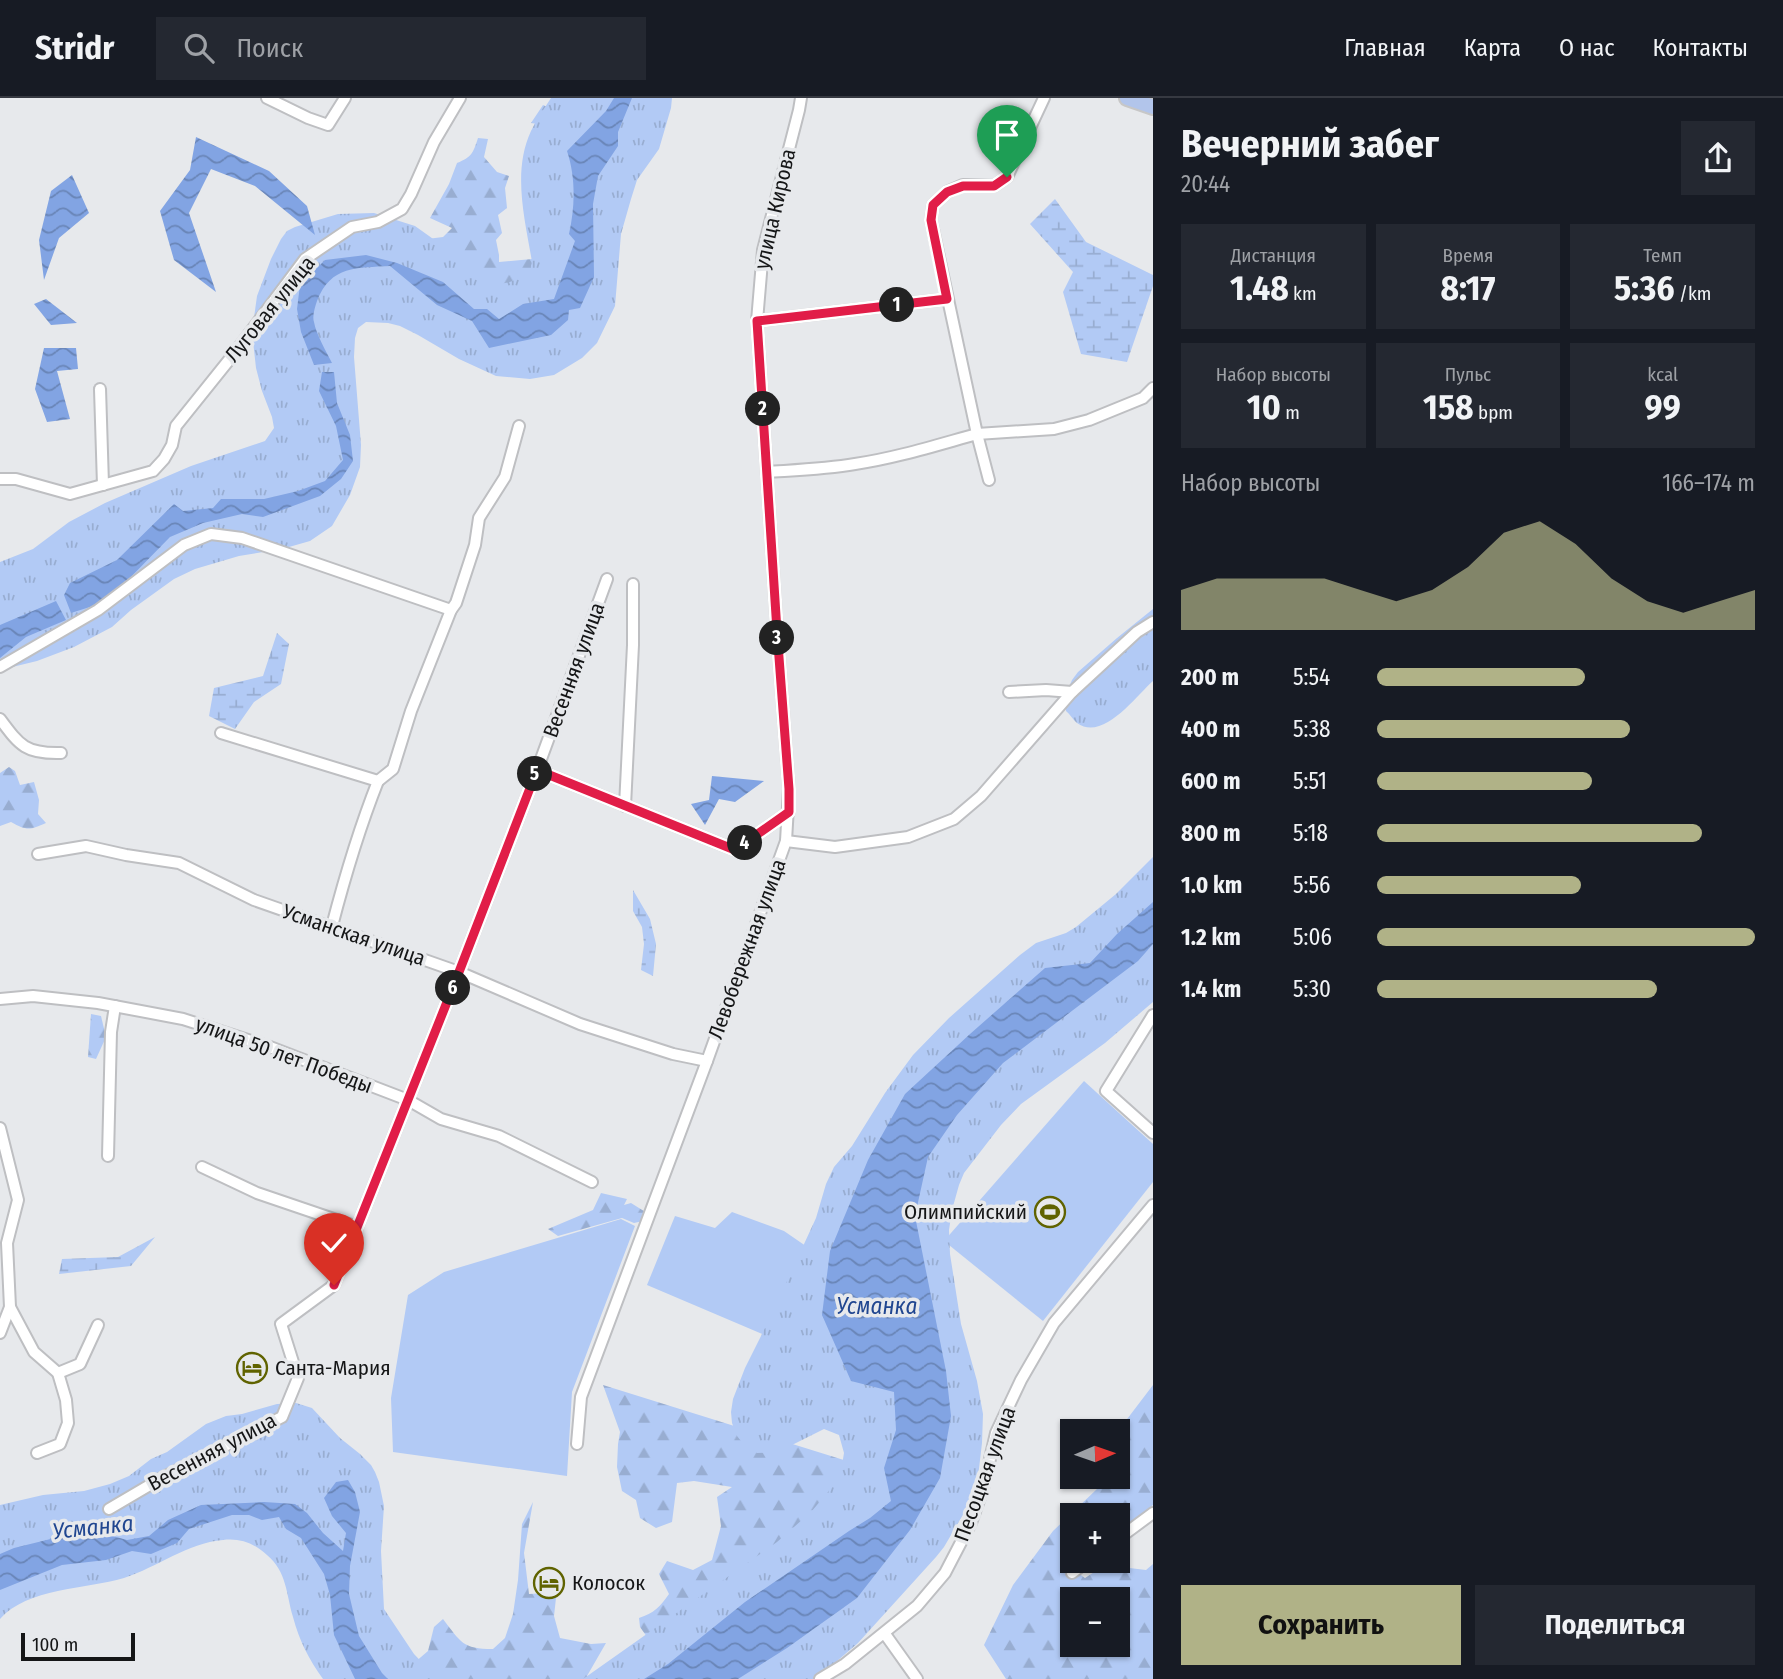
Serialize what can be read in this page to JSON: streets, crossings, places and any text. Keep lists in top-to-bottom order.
{
  "streets": {
    "street": [
      "улица Кирова",
      "Луговая улица",
      "Весенняя улица",
      "Усманская улица",
      "Левобережная улица",
      "улица 50 лет Победы",
      "Песоцкая улица"
    ]
  },
  "crossings": [
    ["улица Кирова", "Левобережная улица"],
    ["Весенняя улица", "Усманская улица"],
    ["Весенняя улица", "улица 50 лет Победы"],
    ["Усманская улица", "Левобережная улица"]
  ],
  "water": ["Усманка"],
  "places": {
    "sports": ["Олимпийский"],
    "hotel": ["Санта-Мария", "Колосок"]
  },
  "scale_bar": "100 m",
  "north": "right",
  "page": {
    "header": "Stridr",
    "search": "Поиск",
    "nav": [
      "Главная",
      "Карта",
      "О нас",
      "Контакты"
    ],
    "heading": ["Вечерний забег", "20:44"],
    "stats": [
      ["Дистанция", "1.48 km"],
      ["Время", "8:17"],
      ["Темп", "5:36 /km"],
      ["Набор высоты", "10 m"],
      ["Пульс", "158 bpm"],
      ["kcal", "99"]
    ],
    "pins": [
      "1",
      "2",
      "3",
      "5",
      "4",
      "6"
    ],
    "chart": ["Набор высоты", "166–174 m"],
    "list": [
      {
        "name": "200 m",
        "note": "5:54"
      },
      {
        "name": "400 m",
        "note": "5:38"
      },
      {
        "name": "600 m",
        "note": "5:51"
      },
      {
        "name": "800 m",
        "note": "5:18"
      },
      {
        "name": "1.0 km",
        "note": "5:56"
      },
      {
        "name": "1.2 km",
        "note": "5:06"
      },
      {
        "name": "1.4 km",
        "note": "5:30"
      }
    ],
    "map_buttons": ["+", "−"],
    "buttons": ["Сохранить", "Поделиться"],
    "scale": "100 m"
  }
}
